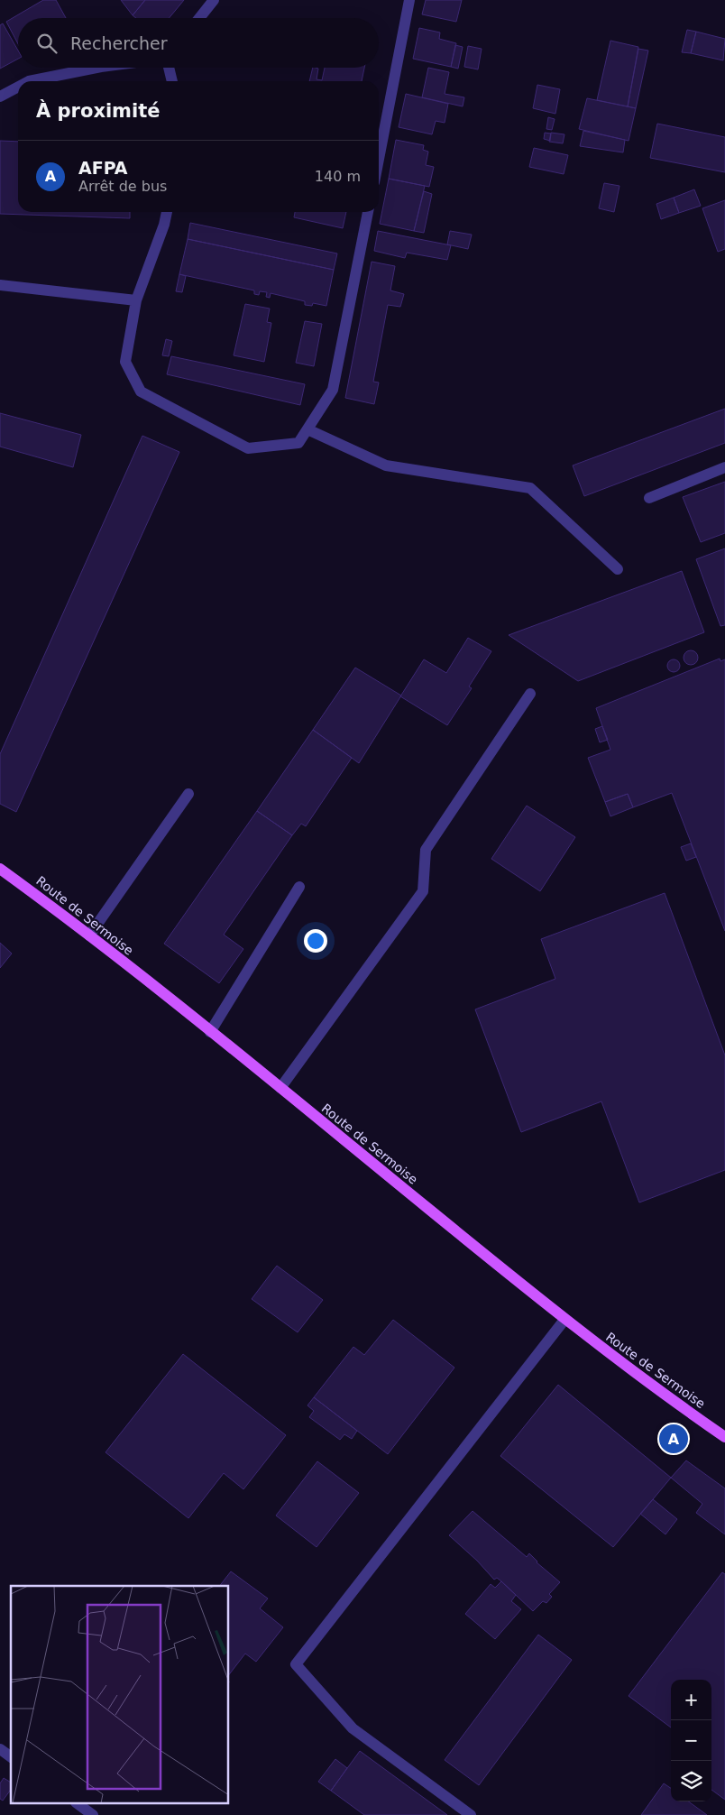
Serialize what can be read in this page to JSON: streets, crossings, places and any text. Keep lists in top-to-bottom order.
{
  "streets": {
    "main road": ["Route de Sermoise"]
  },
  "page": {
    "search": "Rechercher",
    "heading": "À proximité",
    "list": [
      {
        "mark": "A",
        "name": "AFPA",
        "note": "Arrêt de bus",
        "value": "140 m"
      }
    ],
    "pins": "A",
    "map_buttons": ["+", "−"]
  }
}
